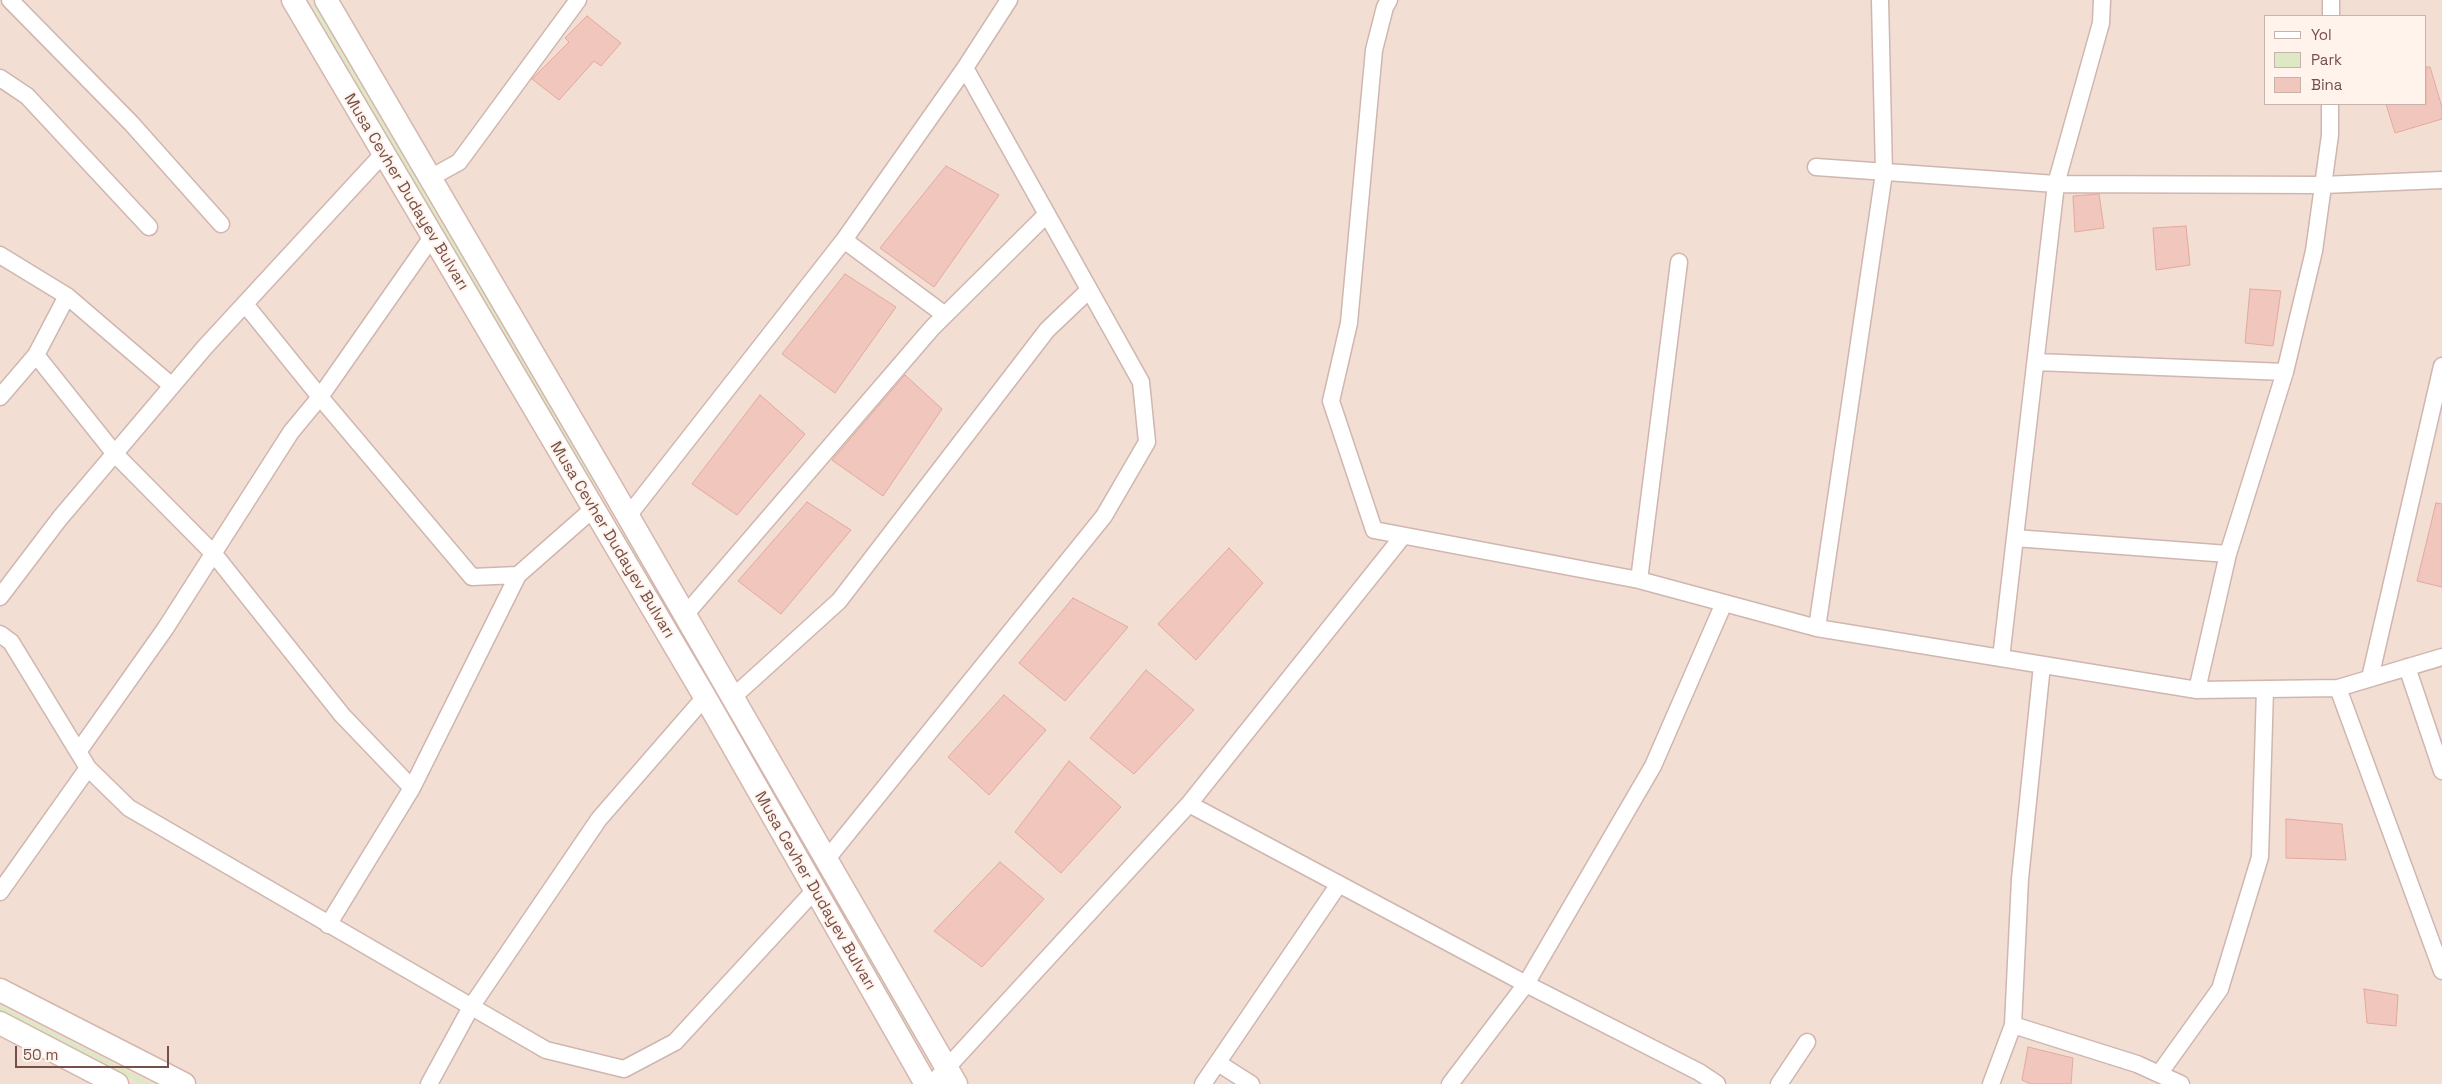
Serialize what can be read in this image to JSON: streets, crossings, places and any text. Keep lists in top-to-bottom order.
{
  "streets": {
    "main road": ["Musa Cevher Dudayev Bulvarı"]
  },
  "legend": ["Yol", "Park", "Bina"],
  "scale_bar": "50 m"
}
